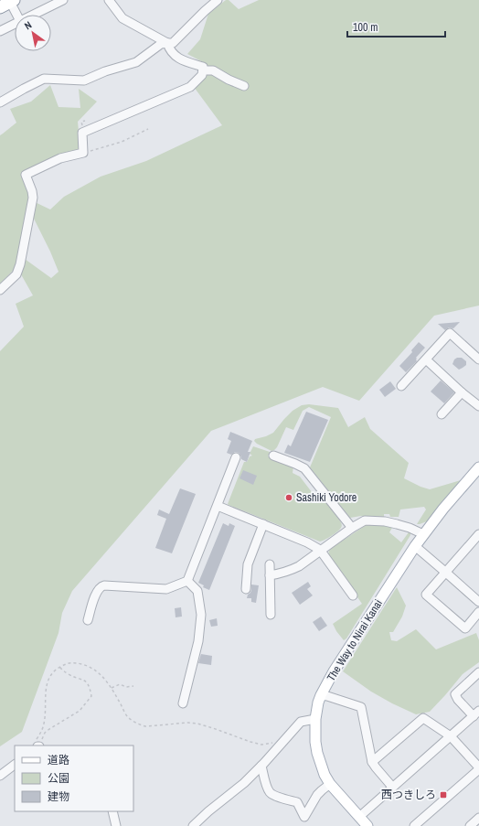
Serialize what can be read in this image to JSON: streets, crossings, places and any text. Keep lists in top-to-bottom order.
{
  "streets": {
    "main road": ["The Way to Nirai Kanai"]
  },
  "places": {
    "other": ["Sashiki Yodore"],
    "transit": ["西つきしろ"]
  },
  "legend": ["道路", "公園", "建物"],
  "scale_bar": "100 m",
  "north": "top left"
}
